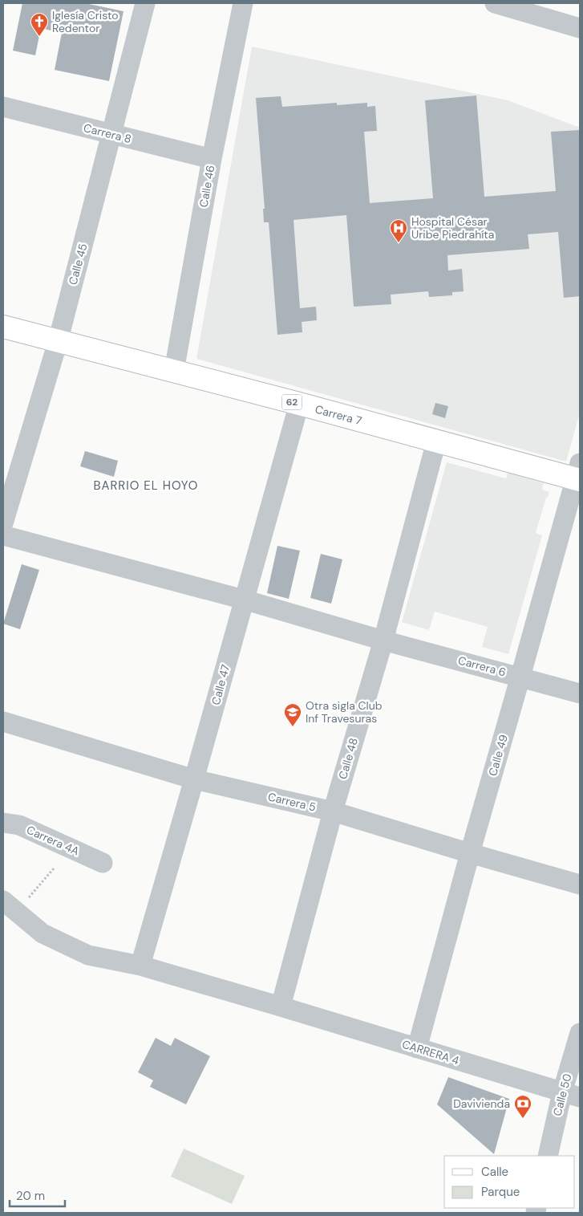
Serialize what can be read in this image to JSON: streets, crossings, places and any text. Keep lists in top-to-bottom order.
{
  "streets": {
    "main road": ["62", "Carrera 7"],
    "street": [
      "Carrera 8",
      "Calle 46",
      "Calle 45",
      "Carrera 6",
      "Calle 47",
      "Calle 49",
      "Calle 48",
      "Carrera 5",
      "Carrera 4A",
      "CARRERA 4",
      "Calle 50"
    ]
  },
  "crossings": [
    ["Carrera 8", "Calle 46"],
    ["Carrera 8", "Calle 45"],
    ["Calle 46", "Carrera 7"],
    ["Calle 45", "Carrera 7"],
    ["Carrera 7", "Calle 47"],
    ["Carrera 7", "Calle 49"],
    ["Carrera 7", "Calle 48"],
    ["Carrera 6", "Calle 47"],
    ["Carrera 6", "Calle 49"],
    ["Carrera 6", "Calle 48"],
    ["Calle 47", "Carrera 5"],
    ["Calle 47", "CARRERA 4"],
    ["Calle 49", "Carrera 5"],
    ["Calle 49", "CARRERA 4"],
    ["Calle 48", "Carrera 5"],
    ["Calle 48", "CARRERA 4"],
    ["CARRERA 4", "Calle 50"]
  ],
  "districts": ["BARRIO EL HOYO"],
  "places": {
    "church": ["Iglesía Cristo Redentor"],
    "hospital": ["Hospital César Uribe Piedrahíta"],
    "school or university": ["Otra sigla Club Inf Travesuras"],
    "bank": ["Davivienda"]
  },
  "legend": ["Calle", "Parque"],
  "scale_bar": "20 m"
}
